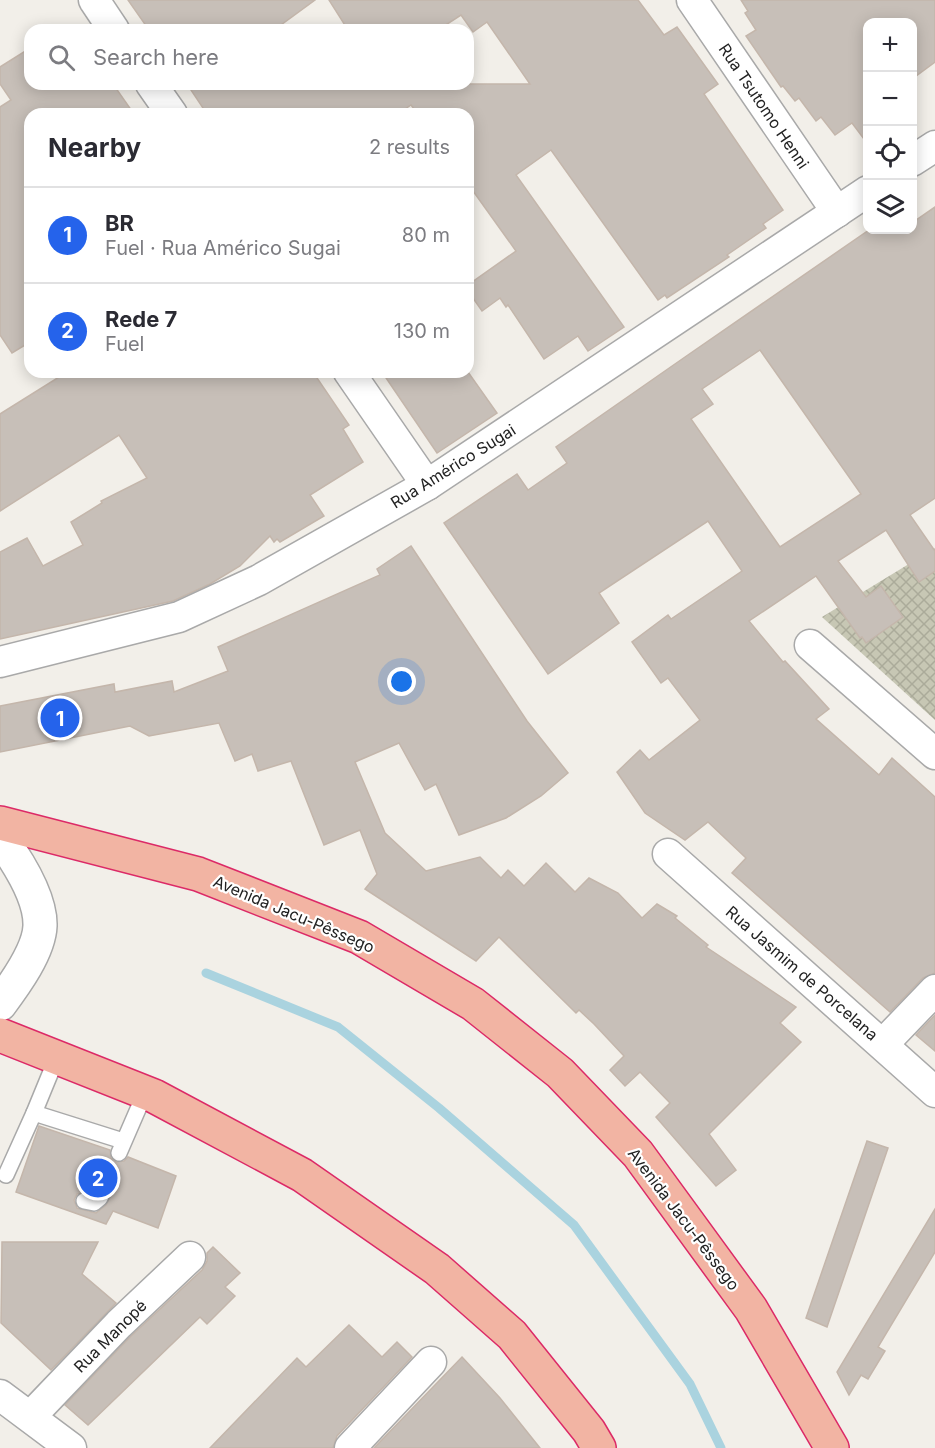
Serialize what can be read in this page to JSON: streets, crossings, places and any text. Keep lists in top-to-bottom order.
{
  "streets": {
    "highway": ["Avenida Jacu-Pêssego"],
    "street": [
      "Rua Tsutomo Henni",
      "Rua Américo Sugai",
      "Rua Jasmim de Porcelana",
      "Rua Manopé"
    ]
  },
  "crossings": [
    ["Rua Tsutomo Henni", "Rua Américo Sugai"]
  ],
  "page": {
    "map_buttons": ["+", "−"],
    "search": "Search here",
    "heading": ["Nearby", "2 results"],
    "list": [
      {
        "mark": "1",
        "name": "BR",
        "note": "Fuel · Rua Américo Sugai",
        "value": "80 m"
      },
      {
        "mark": "2",
        "name": "Rede 7",
        "note": "Fuel",
        "value": "130 m"
      }
    ],
    "pins": ["1", "2"]
  }
}
